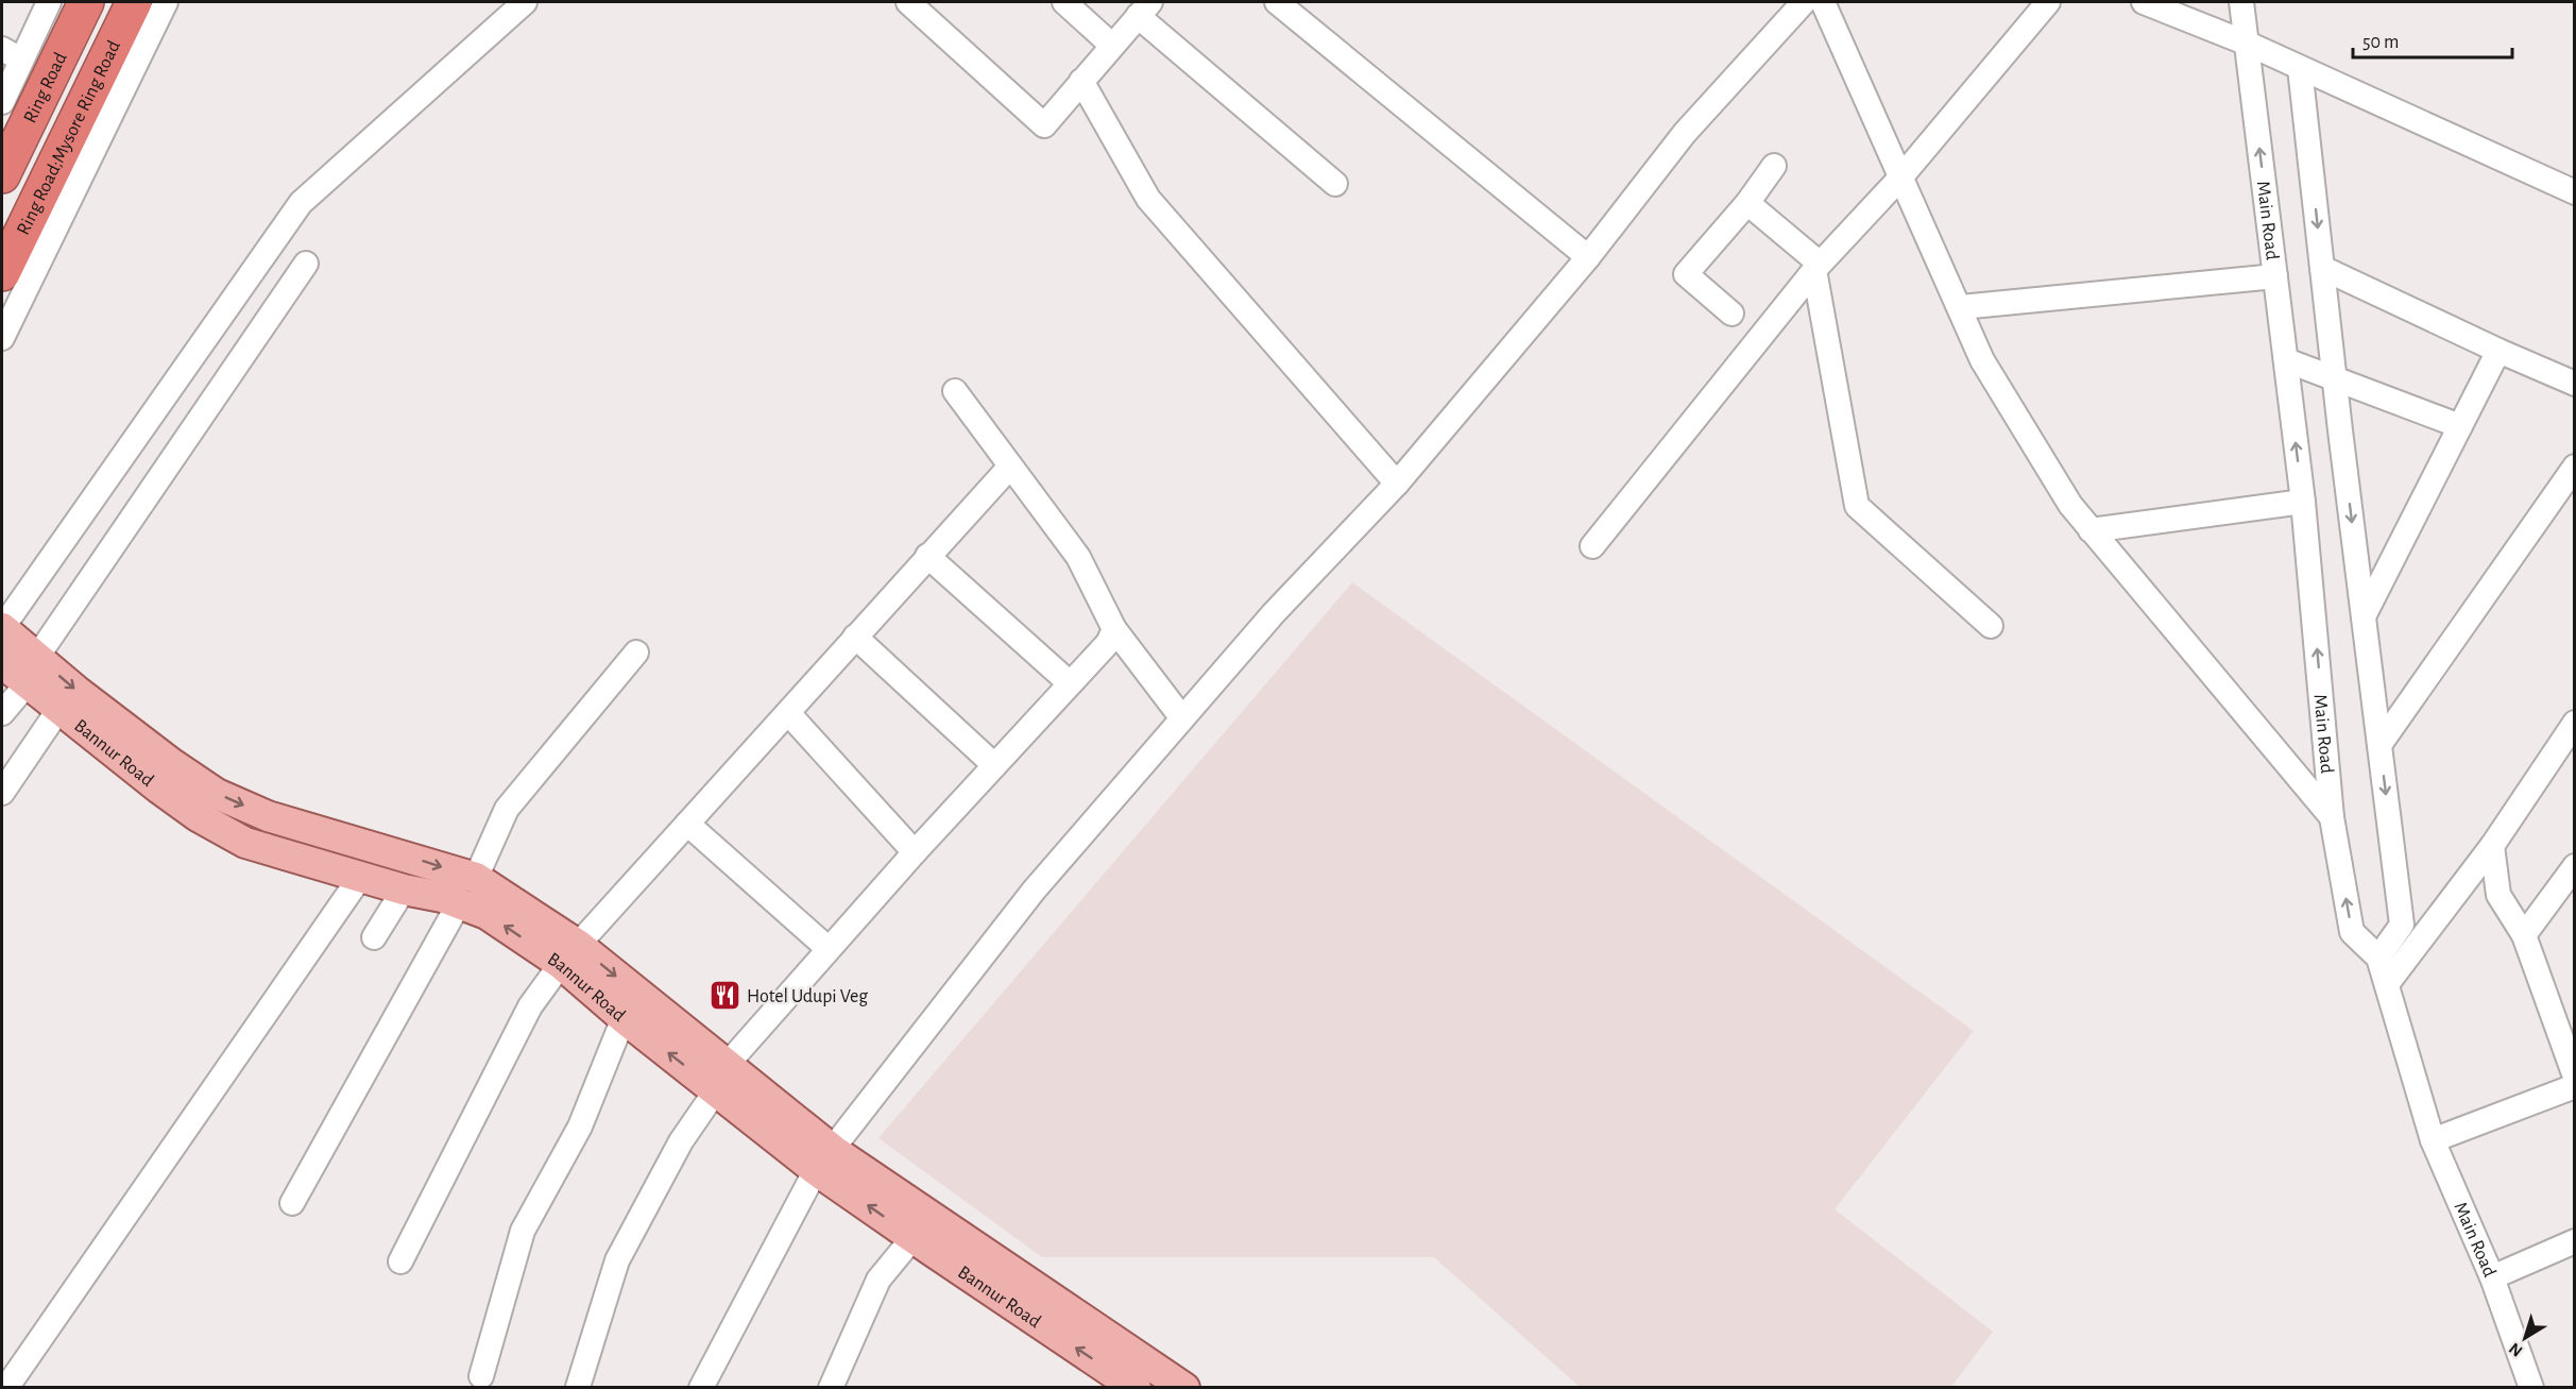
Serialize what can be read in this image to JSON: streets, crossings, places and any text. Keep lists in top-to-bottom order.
{
  "streets": {
    "highway": ["Ring Road", "Ring Road;Mysore Ring Road"],
    "main road": ["Bannur Road"],
    "street": ["Main Road"]
  },
  "places": {
    "restaurant": ["Hotel Udupi Veg"]
  },
  "scale_bar": "50 m",
  "north": "bottom left"
}
